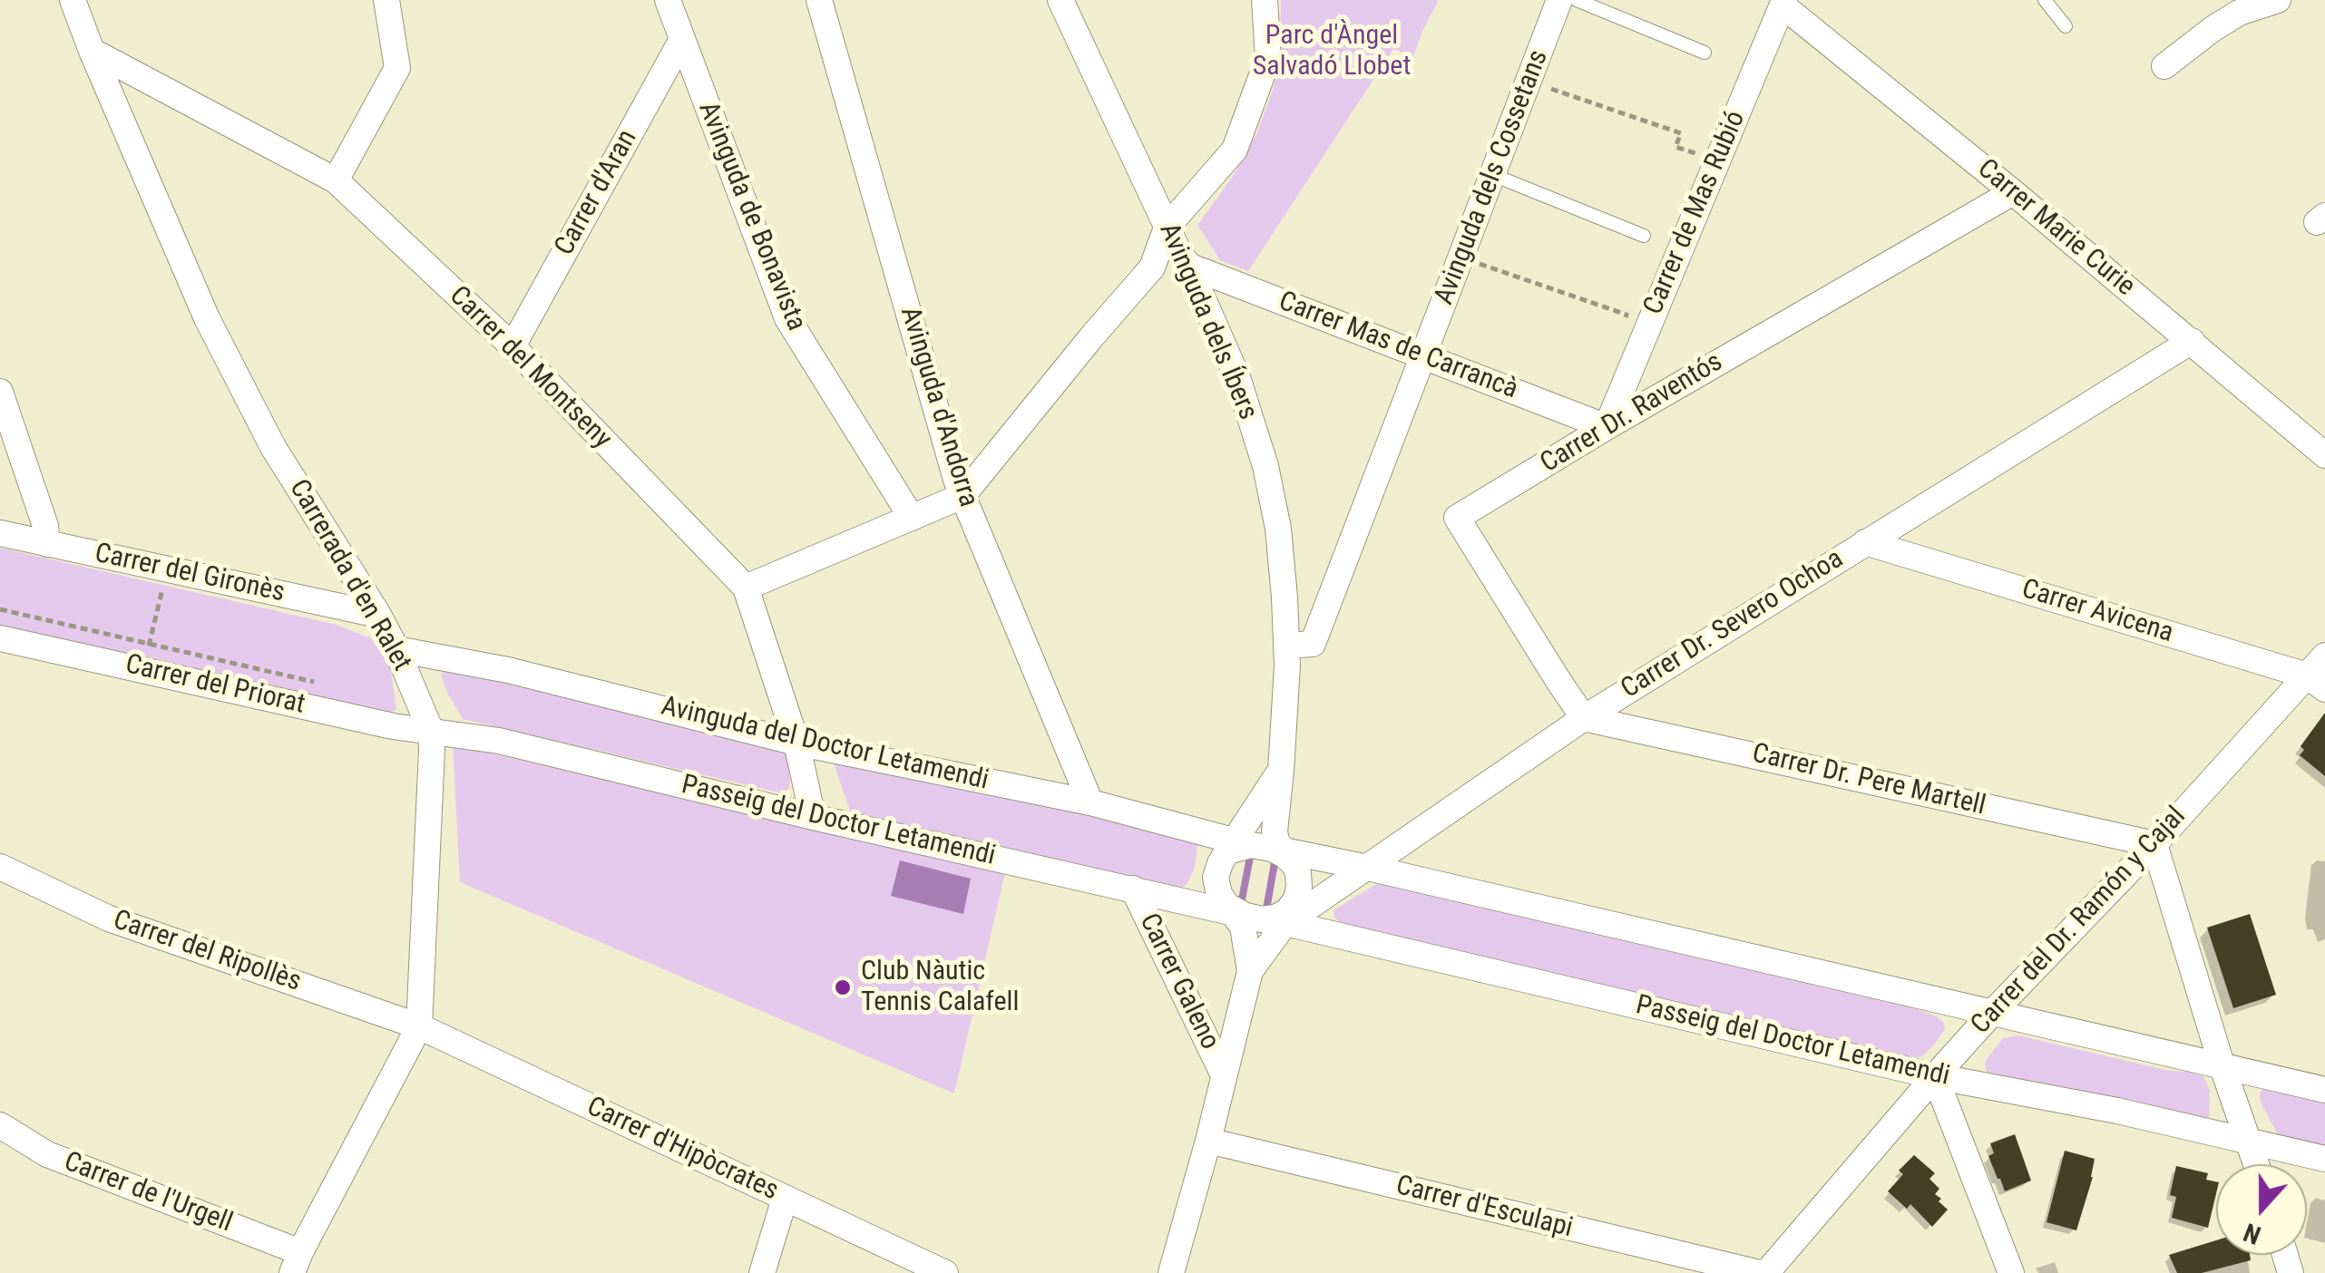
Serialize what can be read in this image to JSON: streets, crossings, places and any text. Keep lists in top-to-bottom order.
{
  "streets": {
    "street": [
      "Avinguda dels Cossetans",
      "Carrer d'Aran",
      "Carrer de Mas Rubió",
      "Avinguda de Bonavista",
      "Carrer Marie Curie",
      "Avinguda dels Íbers",
      "Carrer Mas de Carrancà",
      "Carrer del Montseny",
      "Avinguda d'Andorra",
      "Carrer Dr. Raventós",
      "Carrer del Gironès",
      "Carrerada d'en Ralet",
      "Carrer Avicena",
      "Carrer Dr. Severo Ochoa",
      "Carrer del Priorat",
      "Avinguda del Doctor Letamendi",
      "Carrer Dr. Pere Martell",
      "Passeig del Doctor Letamendi",
      "Carrer del Dr. Ramón y Cajal",
      "Carrer del Ripollès",
      "Carrer Galeno",
      "Carrer d'Hipòcrates",
      "Carrer de l'Urgell",
      "Carrer d'Esculapi"
    ]
  },
  "crossings": [
    ["Avinguda dels Cossetans", "Avinguda dels Íbers"],
    ["Avinguda dels Cossetans", "Carrer Mas de Carrancà"],
    ["Carrer d'Aran", "Avinguda de Bonavista"],
    ["Carrer d'Aran", "Carrer del Montseny"],
    ["Carrer de Mas Rubió", "Carrer Marie Curie"],
    ["Carrer de Mas Rubió", "Carrer Mas de Carrancà"],
    ["Carrer de Mas Rubió", "Carrer Dr. Raventós"],
    ["Carrer Marie Curie", "Carrer Dr. Raventós"],
    ["Carrer Marie Curie", "Carrer Dr. Severo Ochoa"],
    ["Avinguda dels Íbers", "Carrer Mas de Carrancà"],
    ["Avinguda dels Íbers", "Avinguda del Doctor Letamendi"],
    ["Avinguda dels Íbers", "Carrer Galeno"],
    ["Carrer Mas de Carrancà", "Carrer Dr. Raventós"],
    ["Carrer del Montseny", "Carrerada d'en Ralet"],
    ["Carrer del Montseny", "Avinguda del Doctor Letamendi"],
    ["Carrer del Montseny", "Passeig del Doctor Letamendi"],
    ["Avinguda d'Andorra", "Avinguda del Doctor Letamendi"],
    ["Carrer Dr. Raventós", "Carrer Dr. Severo Ochoa"],
    ["Carrer Dr. Raventós", "Carrer Dr. Pere Martell"],
    ["Carrer del Gironès", "Carrerada d'en Ralet"],
    ["Carrerada d'en Ralet", "Carrer del Priorat"],
    ["Carrerada d'en Ralet", "Avinguda del Doctor Letamendi"],
    ["Carrerada d'en Ralet", "Passeig del Doctor Letamendi"],
    ["Carrerada d'en Ralet", "Carrer del Ripollès"],
    ["Carrerada d'en Ralet", "Carrer d'Hipòcrates"],
    ["Carrerada d'en Ralet", "Carrer de l'Urgell"],
    ["Carrer Avicena", "Carrer Dr. Severo Ochoa"],
    ["Carrer Avicena", "Carrer del Dr. Ramón y Cajal"],
    ["Carrer Dr. Severo Ochoa", "Carrer Dr. Pere Martell"],
    ["Carrer Dr. Severo Ochoa", "Passeig del Doctor Letamendi"],
    ["Carrer Dr. Severo Ochoa", "Carrer Galeno"],
    ["Carrer del Priorat", "Passeig del Doctor Letamendi"],
    ["Avinguda del Doctor Letamendi", "Carrer Galeno"],
    ["Carrer Dr. Pere Martell", "Carrer del Dr. Ramón y Cajal"],
    ["Passeig del Doctor Letamendi", "Carrer del Dr. Ramón y Cajal"],
    ["Passeig del Doctor Letamendi", "Carrer Galeno"],
    ["Carrer del Ripollès", "Carrer d'Hipòcrates"],
    ["Carrer Galeno", "Carrer d'Esculapi"]
  ],
  "parks": ["Parc d'Àngel Salvadó Llobet"],
  "places": ["Club Nàutic Tennis Calafell"],
  "north": "bottom"
}
